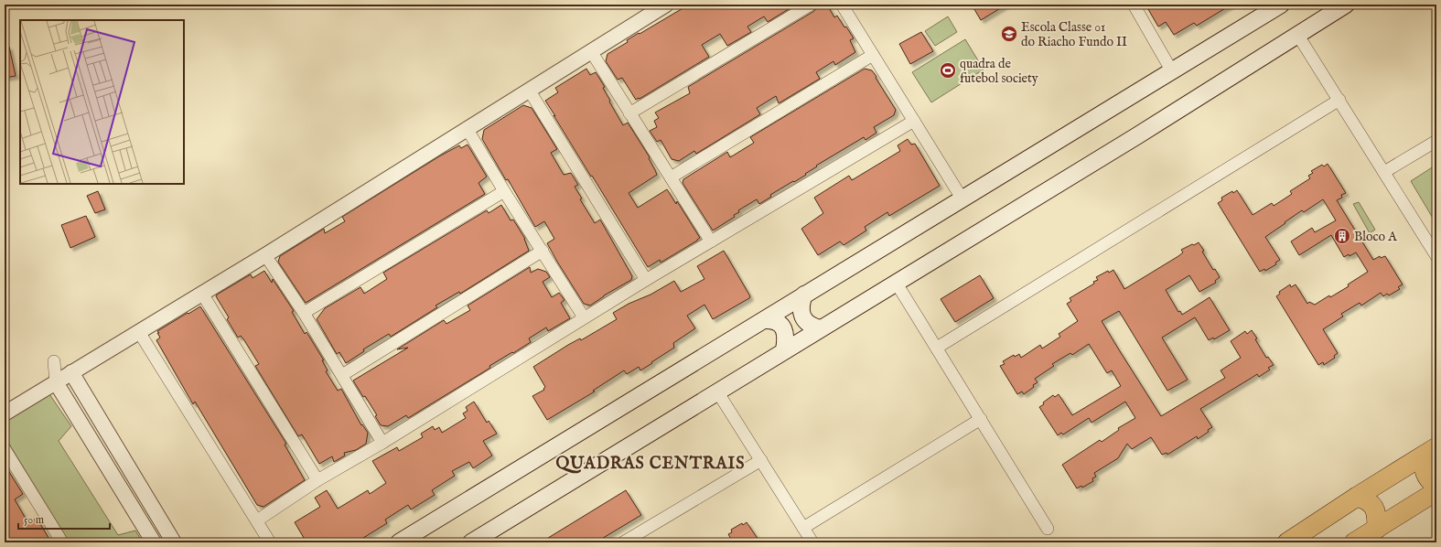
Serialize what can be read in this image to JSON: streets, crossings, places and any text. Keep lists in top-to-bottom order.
{
  "districts": ["QUADRAS CENTRAIS"],
  "places": {
    "school or university": ["Escola Classe 01 do Riacho Fundo II"],
    "sports": ["quadra de futebol society"],
    "building": ["Bloco A"]
  },
  "scale_bar": "50 m"
}
